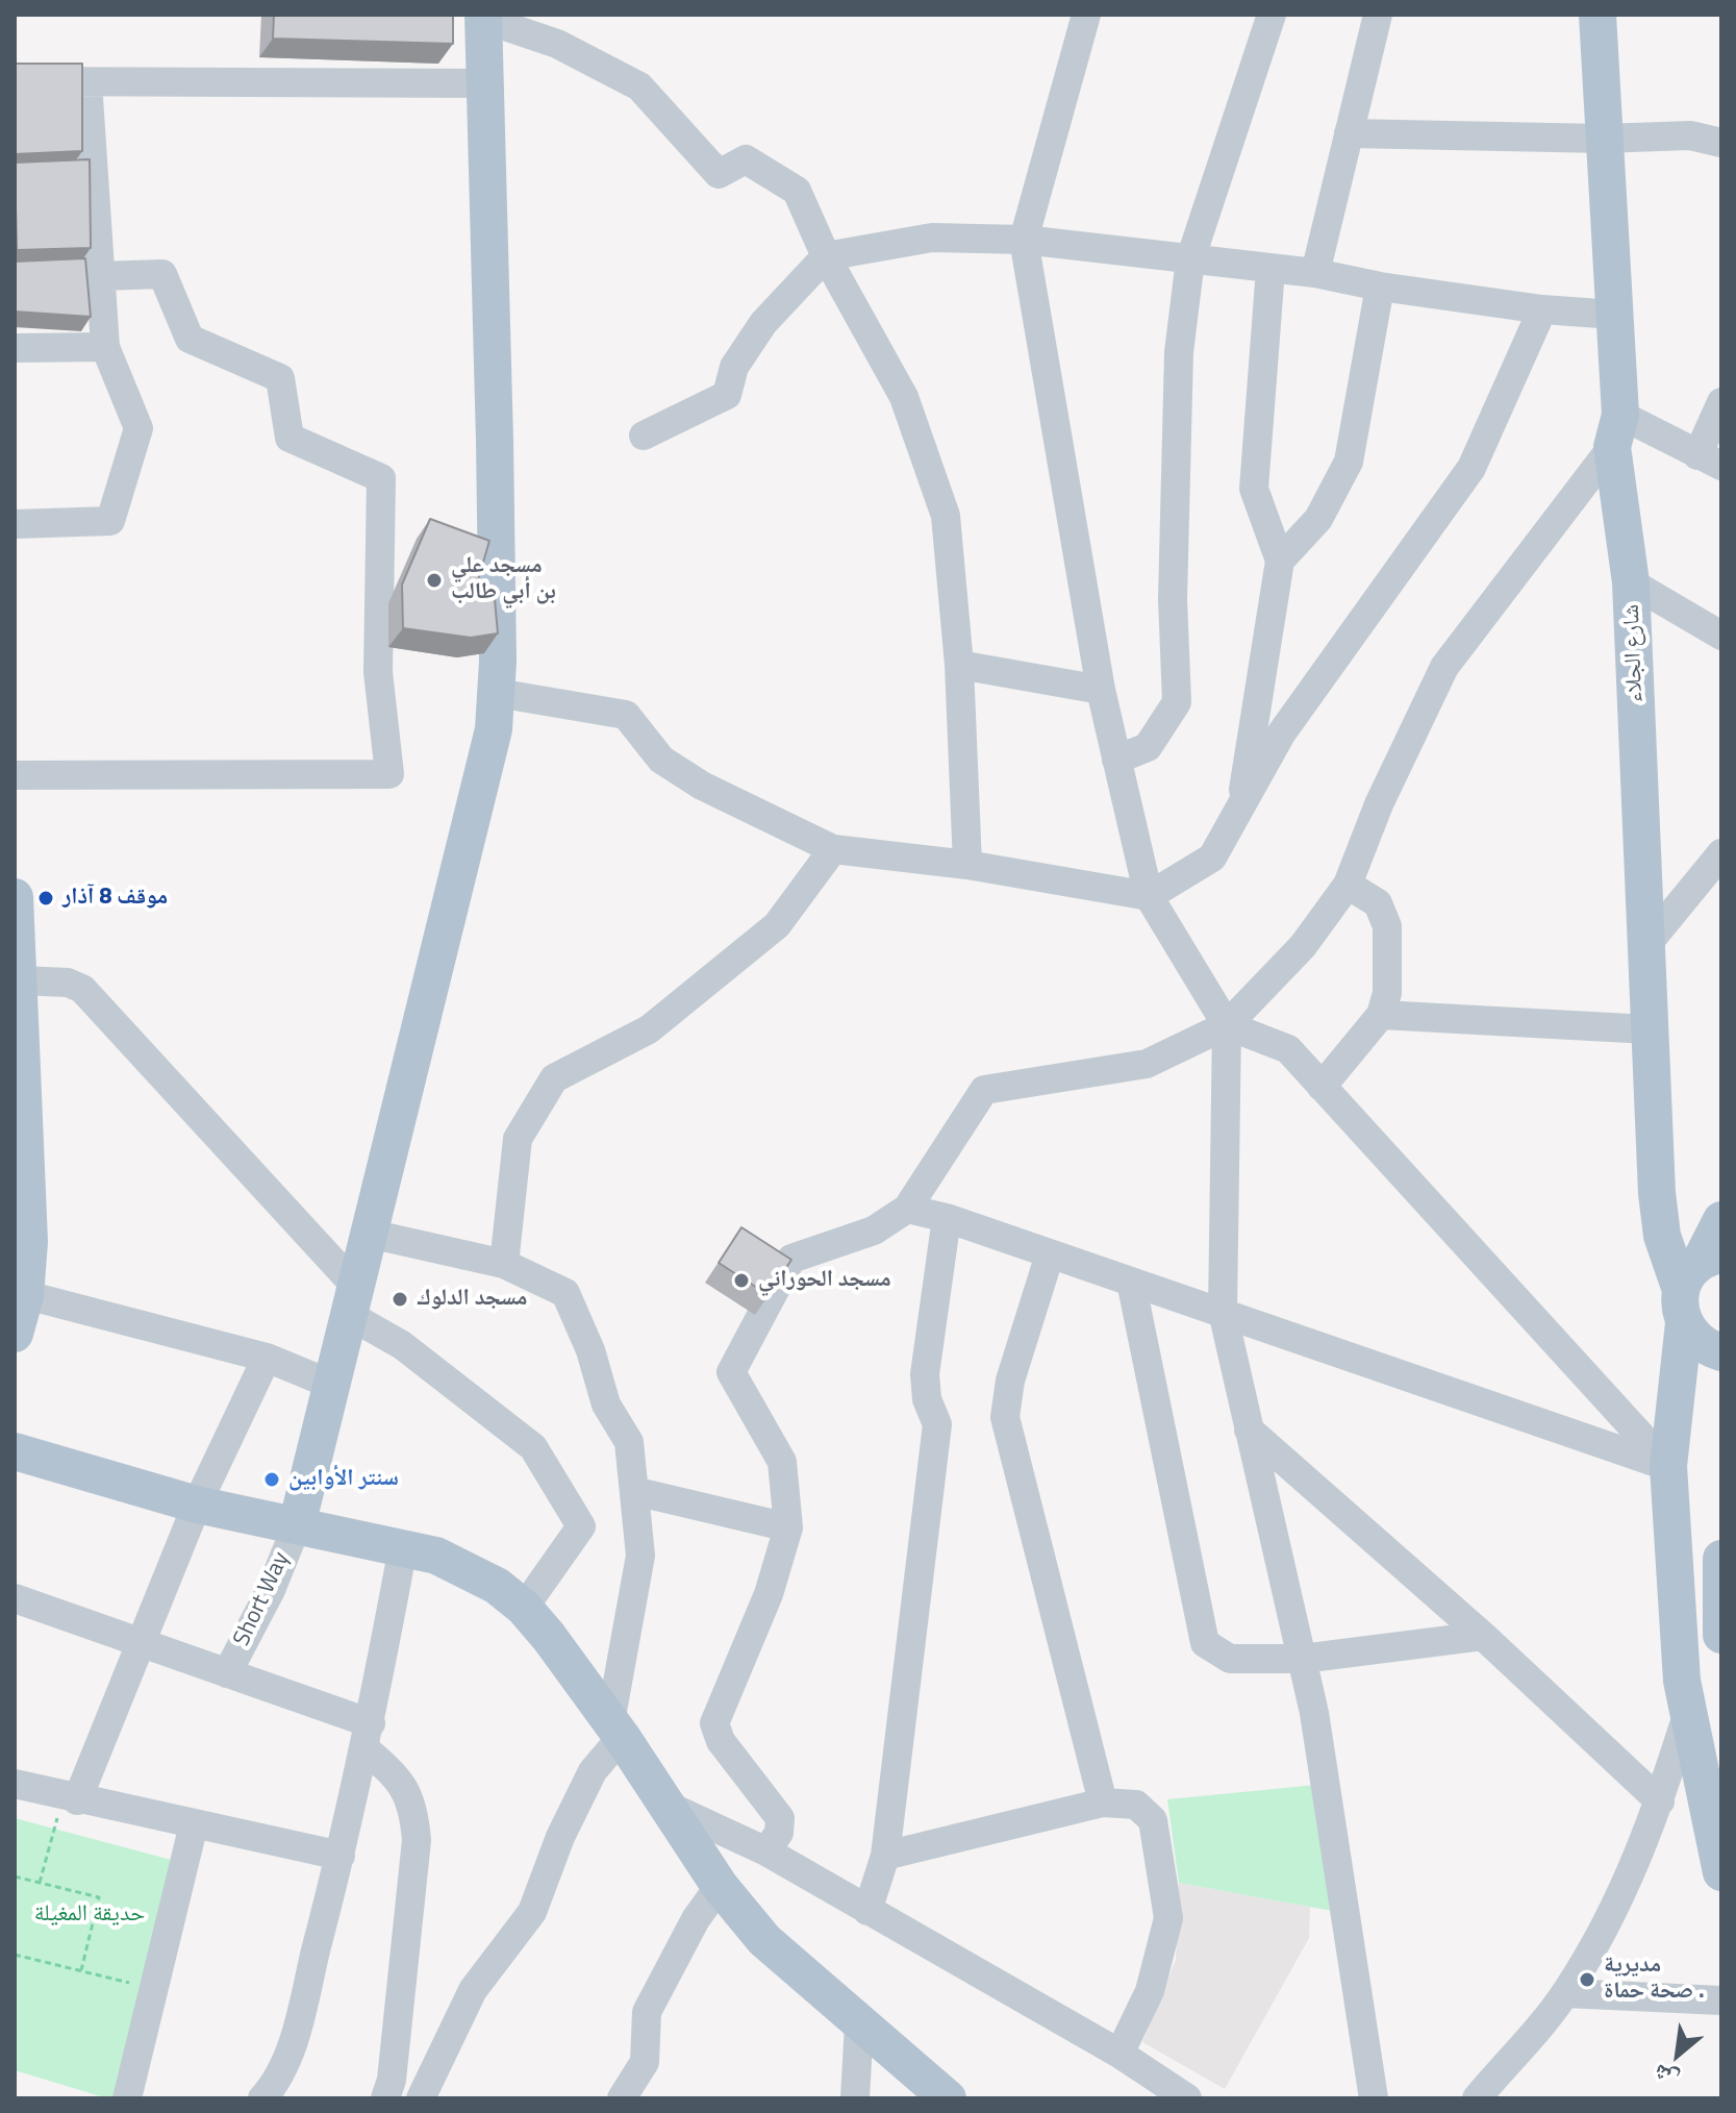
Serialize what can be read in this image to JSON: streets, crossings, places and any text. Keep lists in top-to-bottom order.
{
  "streets": {
    "main road": ["شارع الجلاء"],
    "street": ["Short Way"]
  },
  "parks": ["حديقة المغيلة"],
  "places": [
    "مسجد علي بن أبي طالب",
    "موقف 8 آذار",
    "مسجد الحوراني",
    "مسجد الدلوك",
    "سنتر الأوابين",
    "مديرية صحة حماة ."
  ],
  "north": "bottom left"
}
